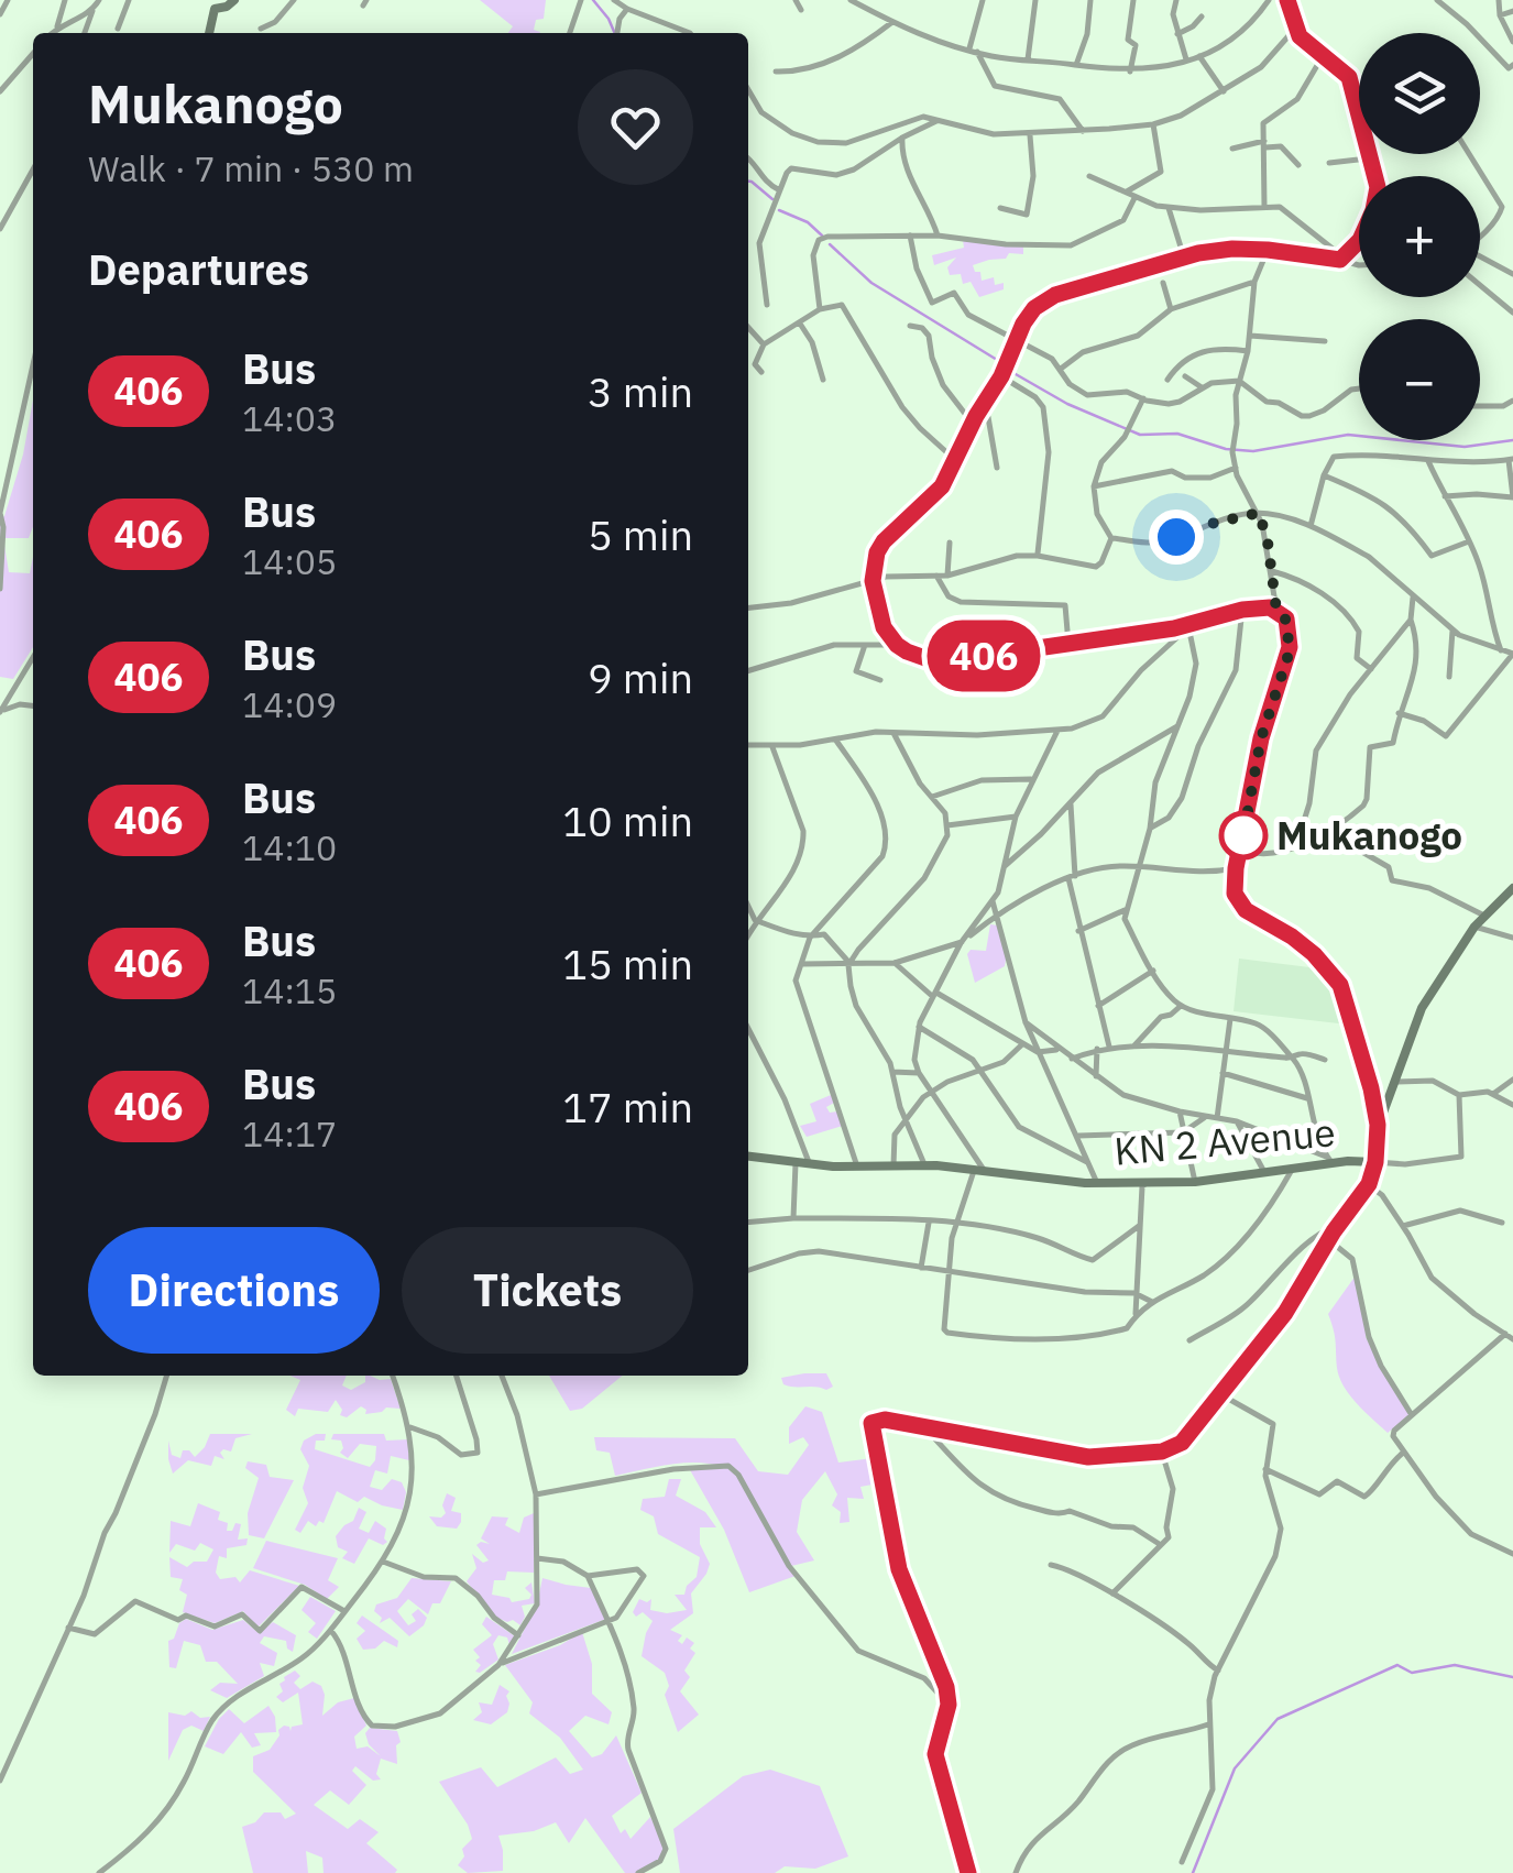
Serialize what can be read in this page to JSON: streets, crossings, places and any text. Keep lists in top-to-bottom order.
{
  "streets": {
    "main road": ["KN 2 Avenue"]
  },
  "places": ["Mukanogo"],
  "lines": ["bus line 406"],
  "page": {
    "on_map": "406",
    "map_buttons": ["+", "−"],
    "heading": [
      ["Mukanogo", "Walk · 7 min · 530 m"],
      "Departures"
    ],
    "list": [
      {
        "mark": "406",
        "name": "Bus",
        "note": "14:03",
        "value": "3 min"
      },
      {
        "mark": "406",
        "name": "Bus",
        "note": "14:05",
        "value": "5 min"
      },
      {
        "mark": "406",
        "name": "Bus",
        "note": "14:09",
        "value": "9 min"
      },
      {
        "mark": "406",
        "name": "Bus",
        "note": "14:10",
        "value": "10 min"
      },
      {
        "mark": "406",
        "name": "Bus",
        "note": "14:15",
        "value": "15 min"
      },
      {
        "mark": "406",
        "name": "Bus",
        "note": "14:17",
        "value": "17 min"
      }
    ],
    "buttons": ["Directions", "Tickets"]
  }
}
